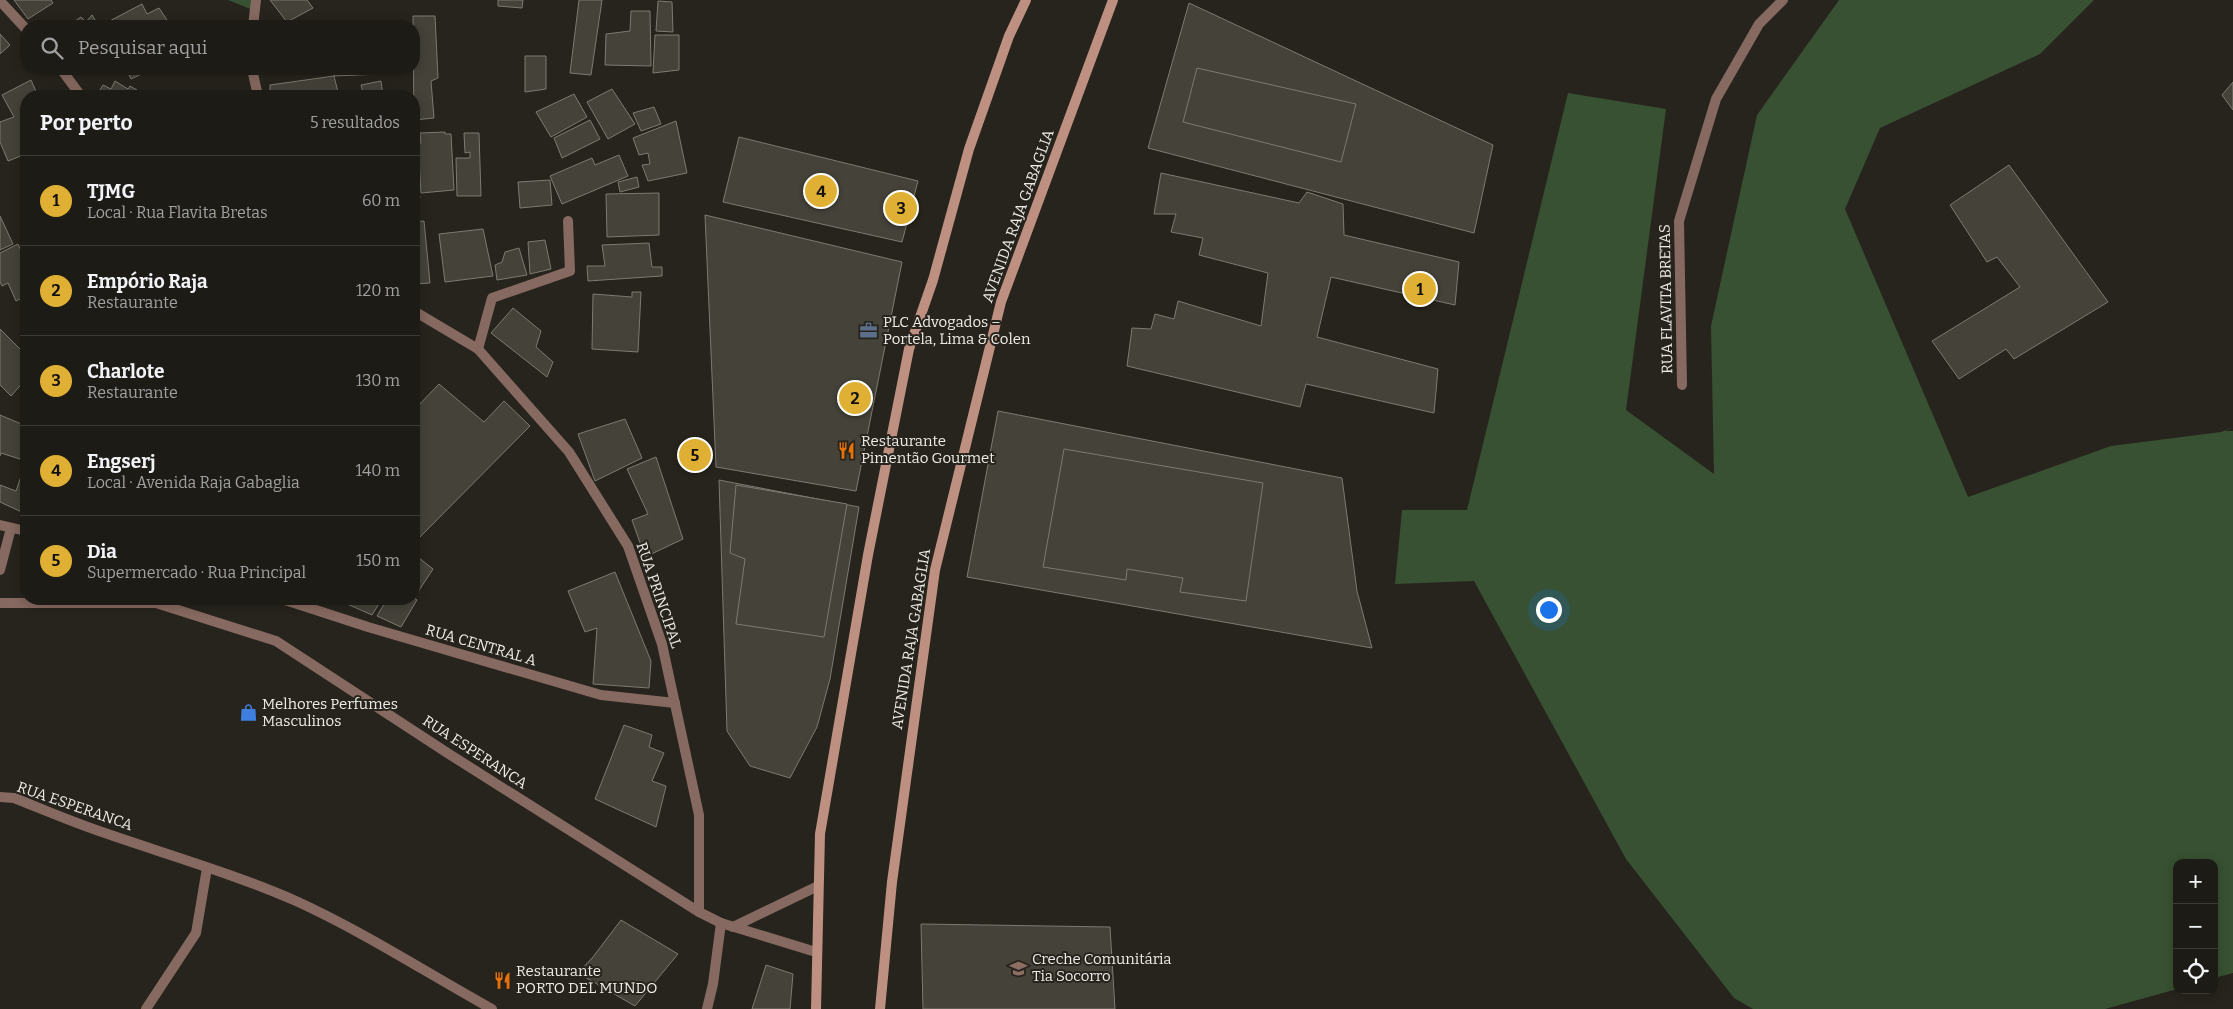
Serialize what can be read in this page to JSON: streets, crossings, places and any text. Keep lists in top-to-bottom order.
{
  "streets": {
    "main road": ["AVENIDA RAJA GABAGLIA"],
    "street": [
      "RUA FLAVITA BRETAS",
      "RUA PRINCIPAL",
      "RUA CENTRAL A",
      "RUA ESPERANCA"
    ]
  },
  "crossings": [
    ["RUA PRINCIPAL", "RUA CENTRAL A"],
    ["RUA PRINCIPAL", "RUA ESPERANCA"]
  ],
  "places": {
    "office": ["PLC Advogados – Portela, Lima & Colen"],
    "restaurant": ["Restaurante Pimentão Gourmet", "Restaurante PORTO DEL MUNDO"],
    "shop": ["Melhores Perfumes Masculinos"],
    "school or university": ["Creche Comunitária Tia Socorro"]
  },
  "page": {
    "search": "Pesquisar aqui",
    "heading": ["Por perto", "5 resultados"],
    "list": [
      {
        "mark": "1",
        "name": "TJMG",
        "note": "Local · Rua Flavita Bretas",
        "value": "60 m"
      },
      {
        "mark": "2",
        "name": "Empório Raja",
        "note": "Restaurante",
        "value": "120 m"
      },
      {
        "mark": "3",
        "name": "Charlote",
        "note": "Restaurante",
        "value": "130 m"
      },
      {
        "mark": "4",
        "name": "Engserj",
        "note": "Local · Avenida Raja Gabaglia",
        "value": "140 m"
      },
      {
        "mark": "5",
        "name": "Dia",
        "note": "Supermercado · Rua Principal",
        "value": "150 m"
      }
    ],
    "pins": [
      "4",
      "3",
      "1",
      "2",
      "5"
    ],
    "map_buttons": ["+", "−"]
  }
}
